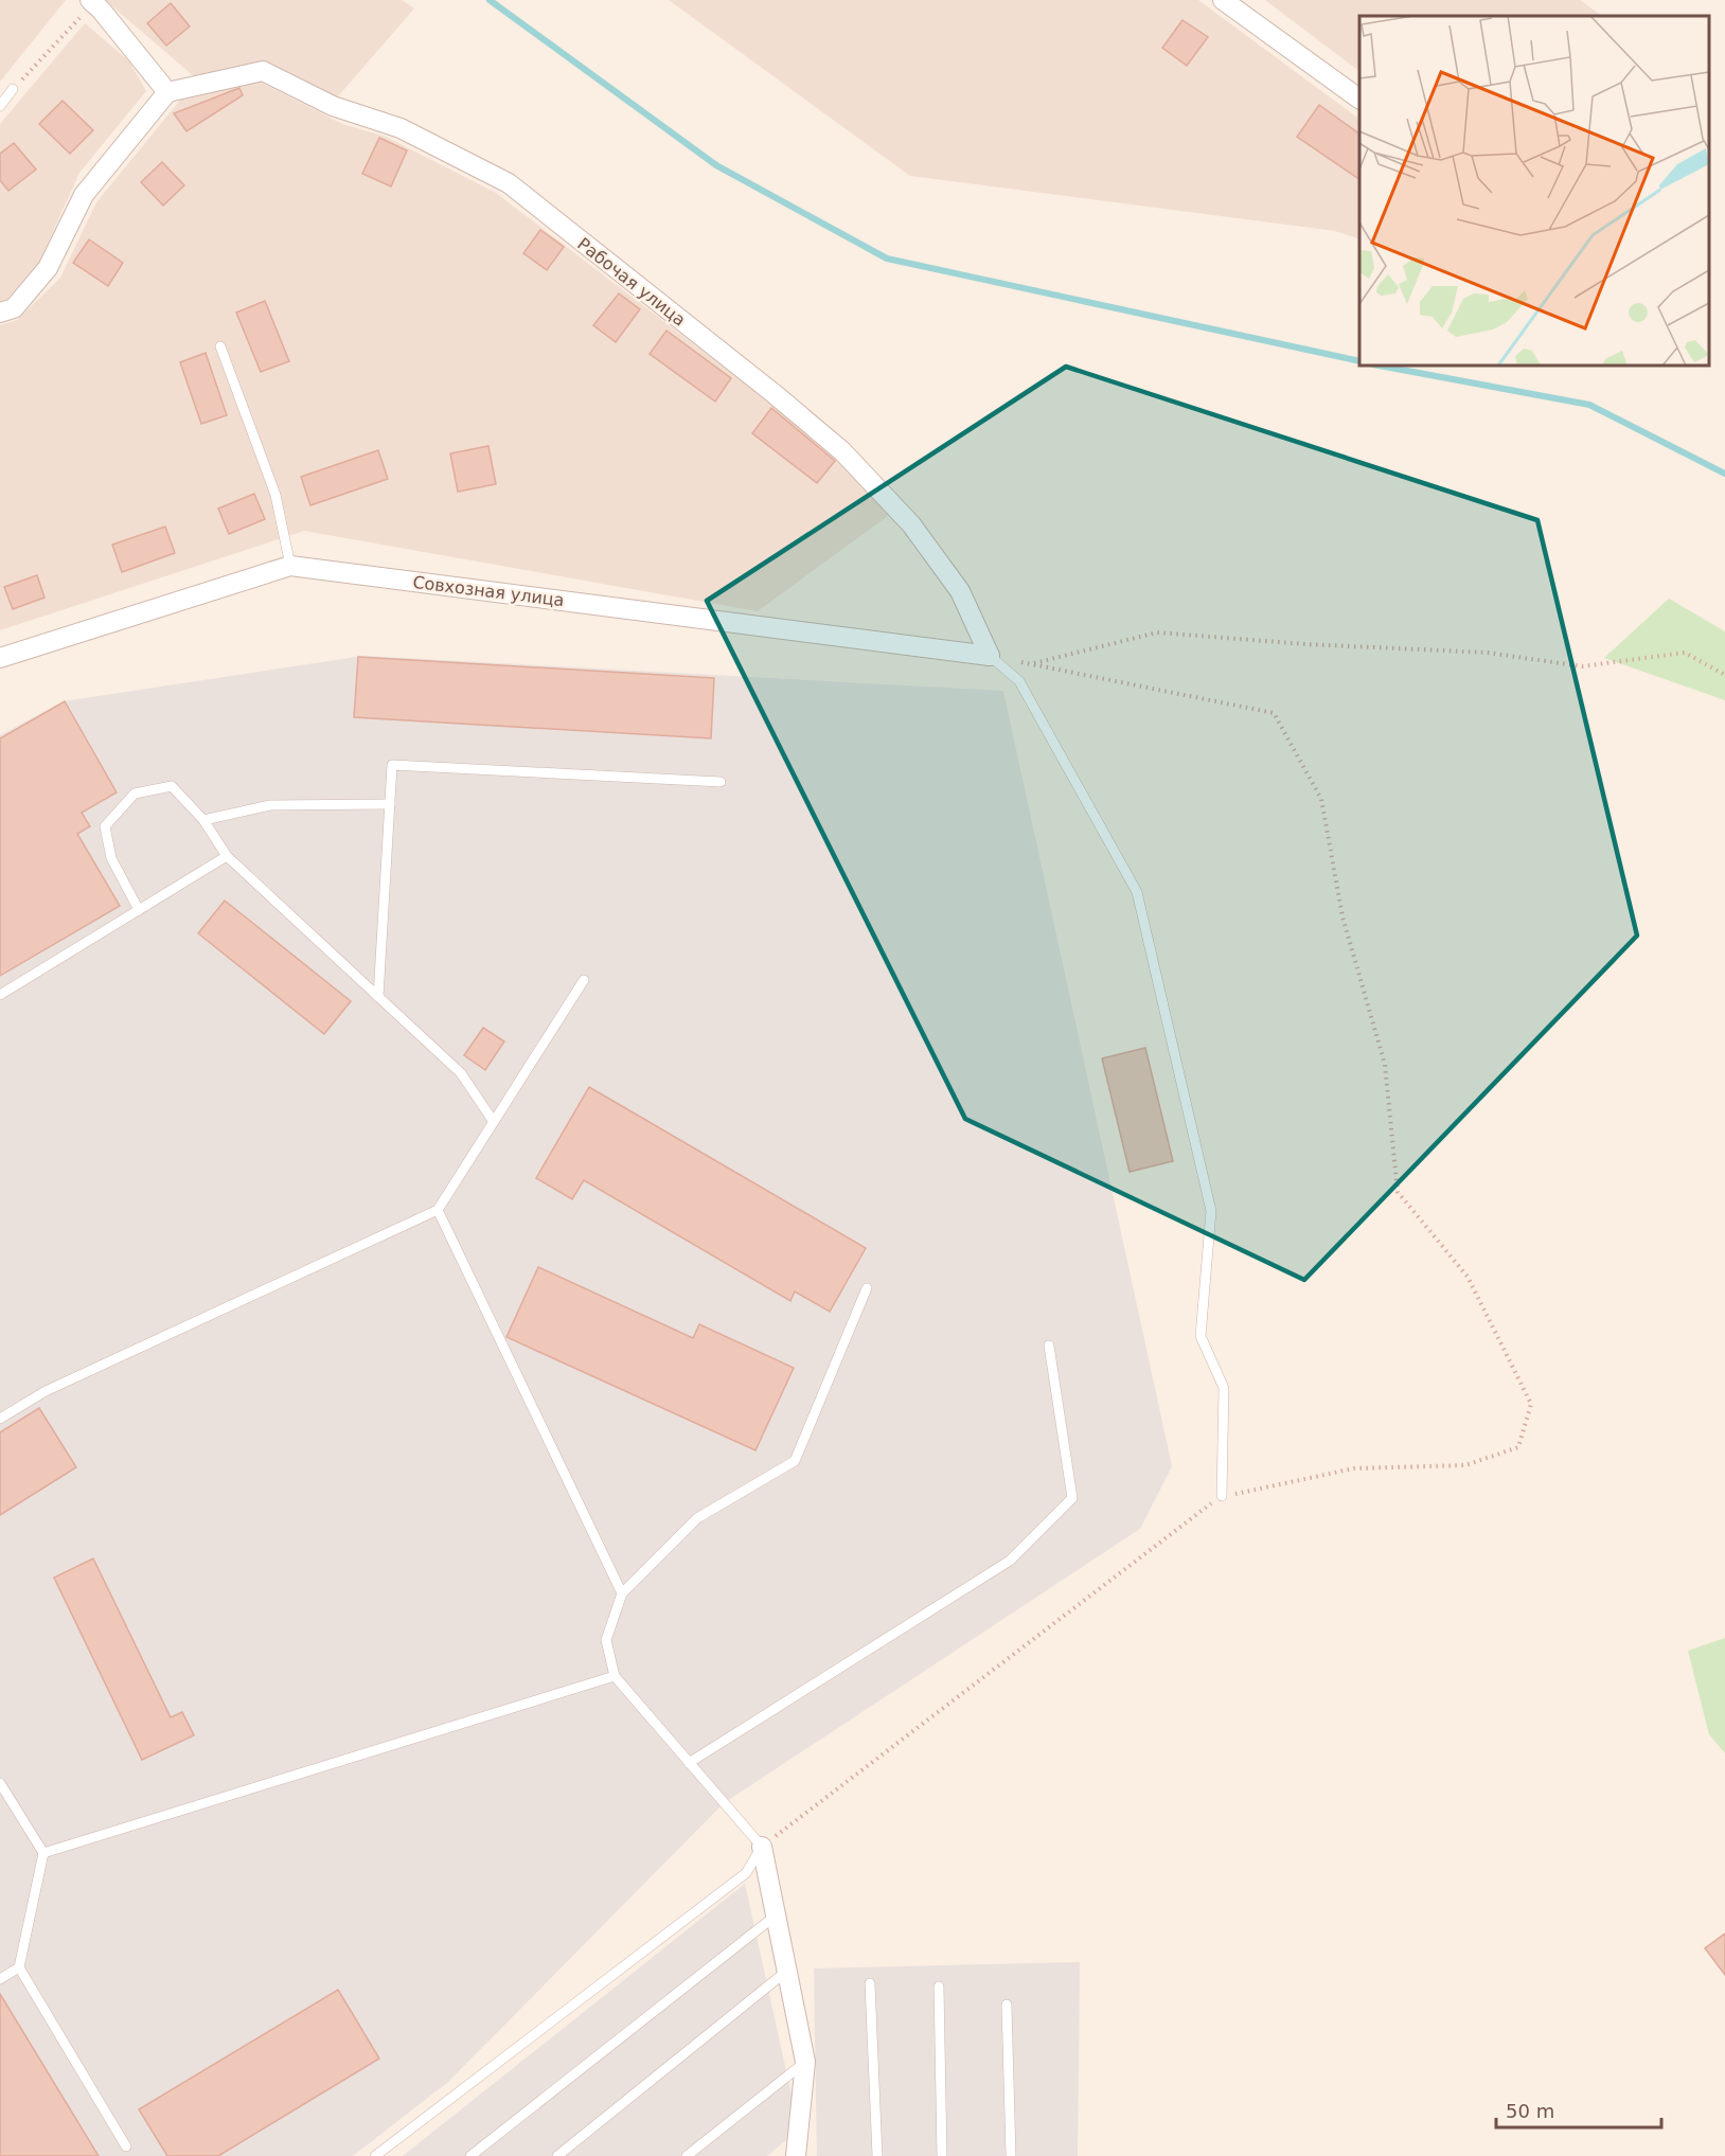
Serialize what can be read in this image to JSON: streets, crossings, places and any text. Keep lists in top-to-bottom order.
{
  "streets": {
    "street": ["Рабочая улица", "Совхозная улица"]
  },
  "crossings": [
    ["Рабочая улица", "Совхозная улица"]
  ],
  "scale_bar": "50 m"
}
